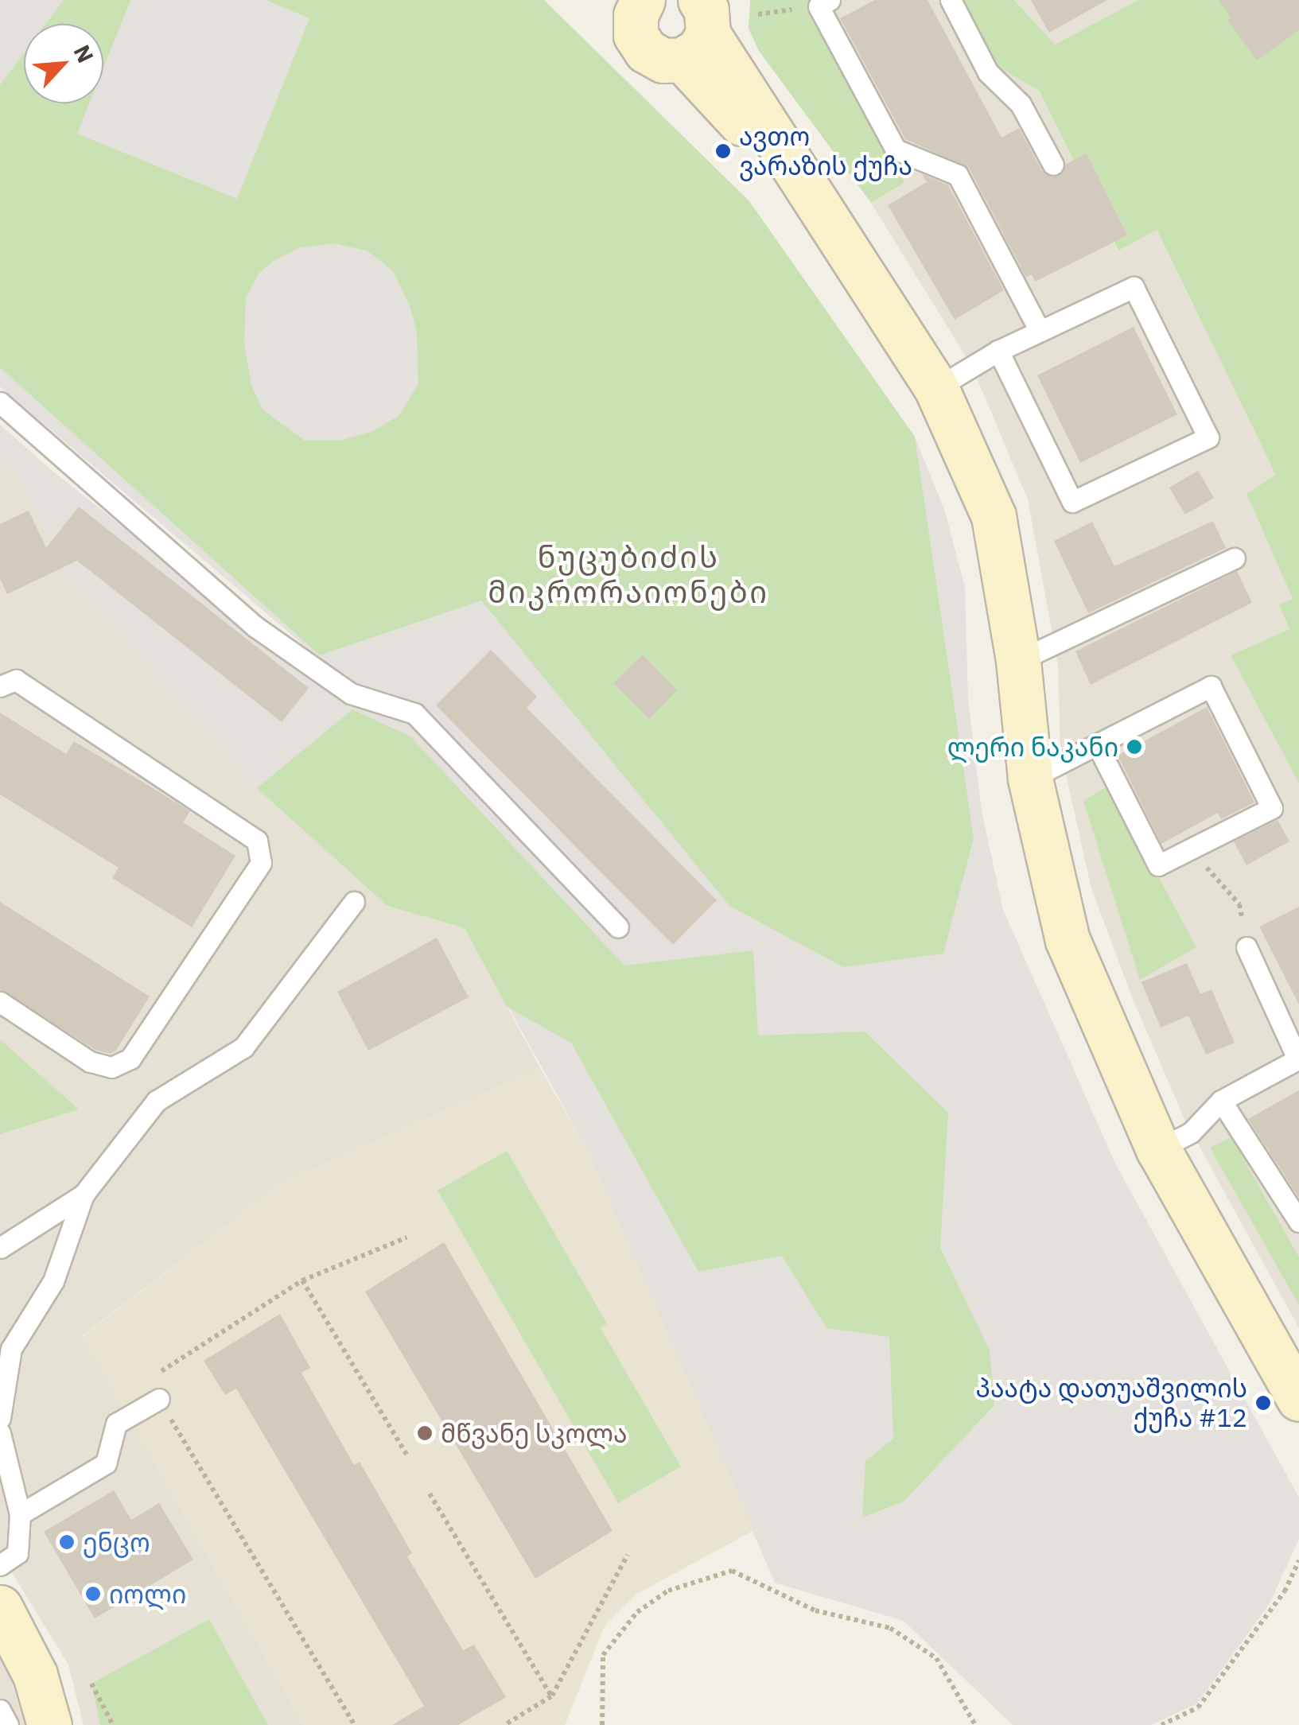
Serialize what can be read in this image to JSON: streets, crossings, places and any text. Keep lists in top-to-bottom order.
{
  "districts": ["ნუცუბიძის მიკრორაიონები"],
  "places": [
    "ავთო ვარაზის ქუჩა",
    "ლერი ნაკანი",
    "პაატა დათუაშვილის ქუჩა #12",
    "მწვანე სკოლა",
    "ენცო",
    "იოლი"
  ],
  "north": "top right"
}
